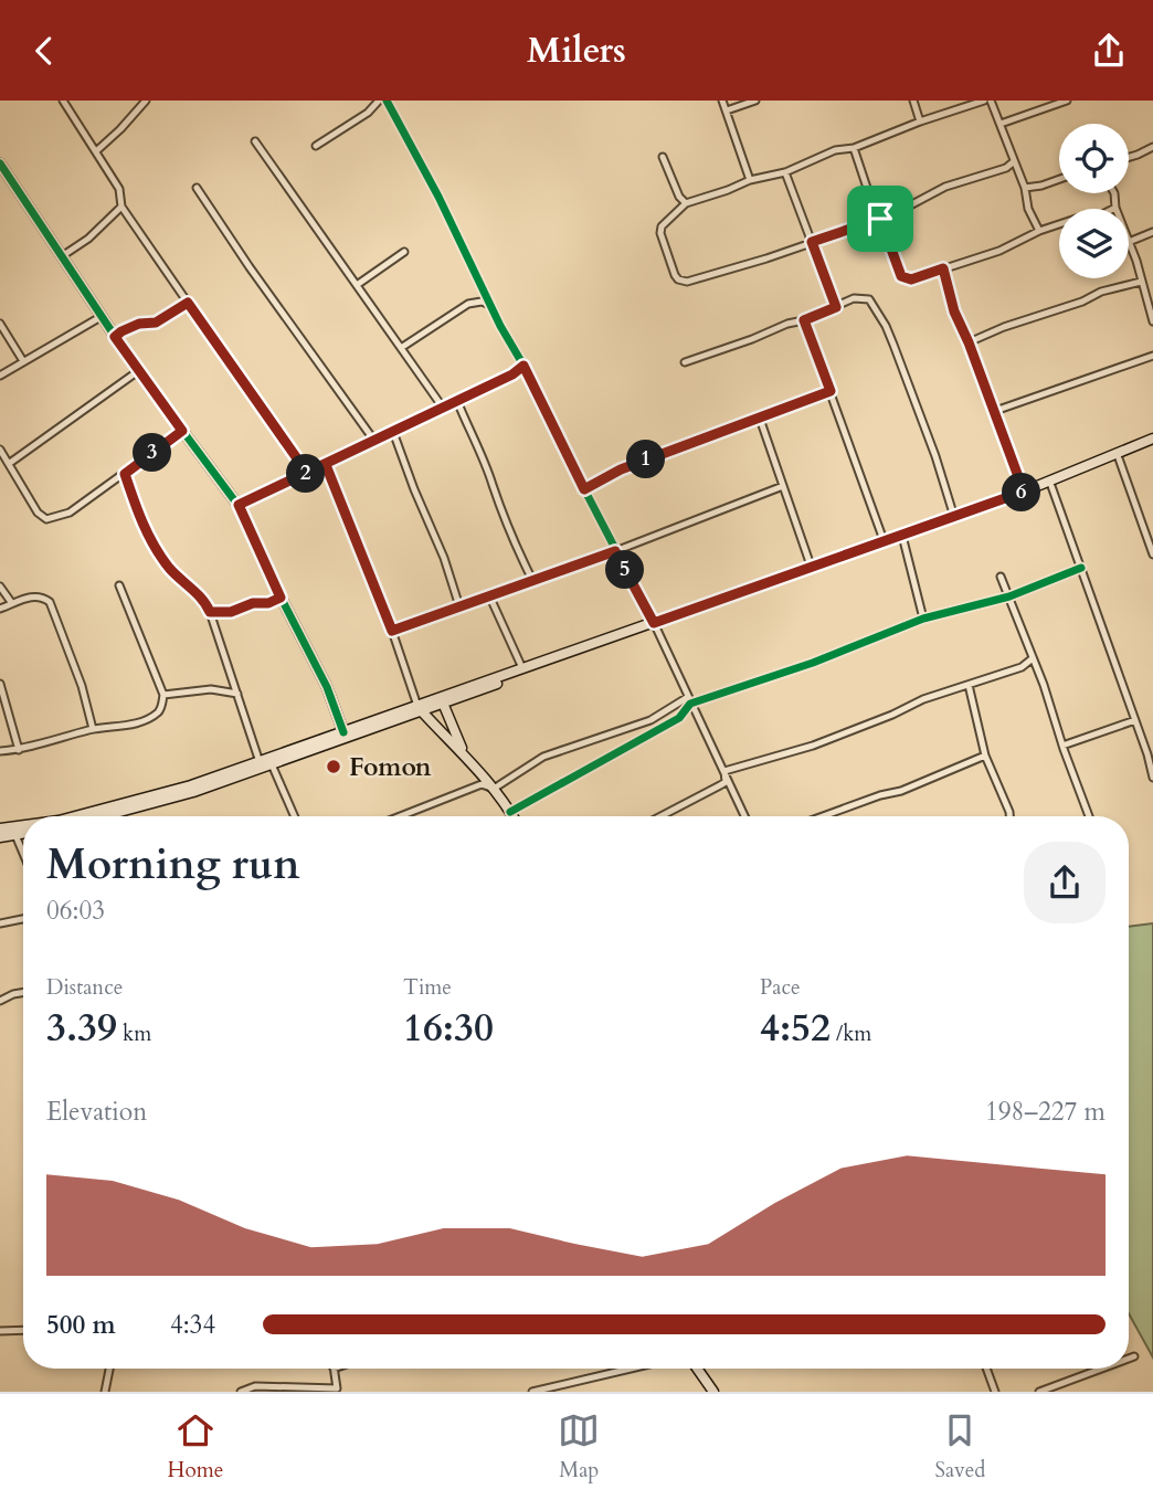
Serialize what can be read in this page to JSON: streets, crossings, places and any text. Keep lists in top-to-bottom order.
{
  "places": ["Fomon"],
  "page": {
    "header": "Milers",
    "pins": [
      "3",
      "1",
      "2",
      "6",
      "5"
    ],
    "heading": ["Morning run", "06:03"],
    "stats": [
      ["Distance", "3.39 km"],
      ["Time", "16:30"],
      ["Pace", "4:52 /km"]
    ],
    "chart": ["Elevation", "198–227 m"],
    "list": [
      {
        "name": "500 m",
        "note": "4:34"
      }
    ],
    "tabs": ["Home", "Map", "Saved"]
  }
}
